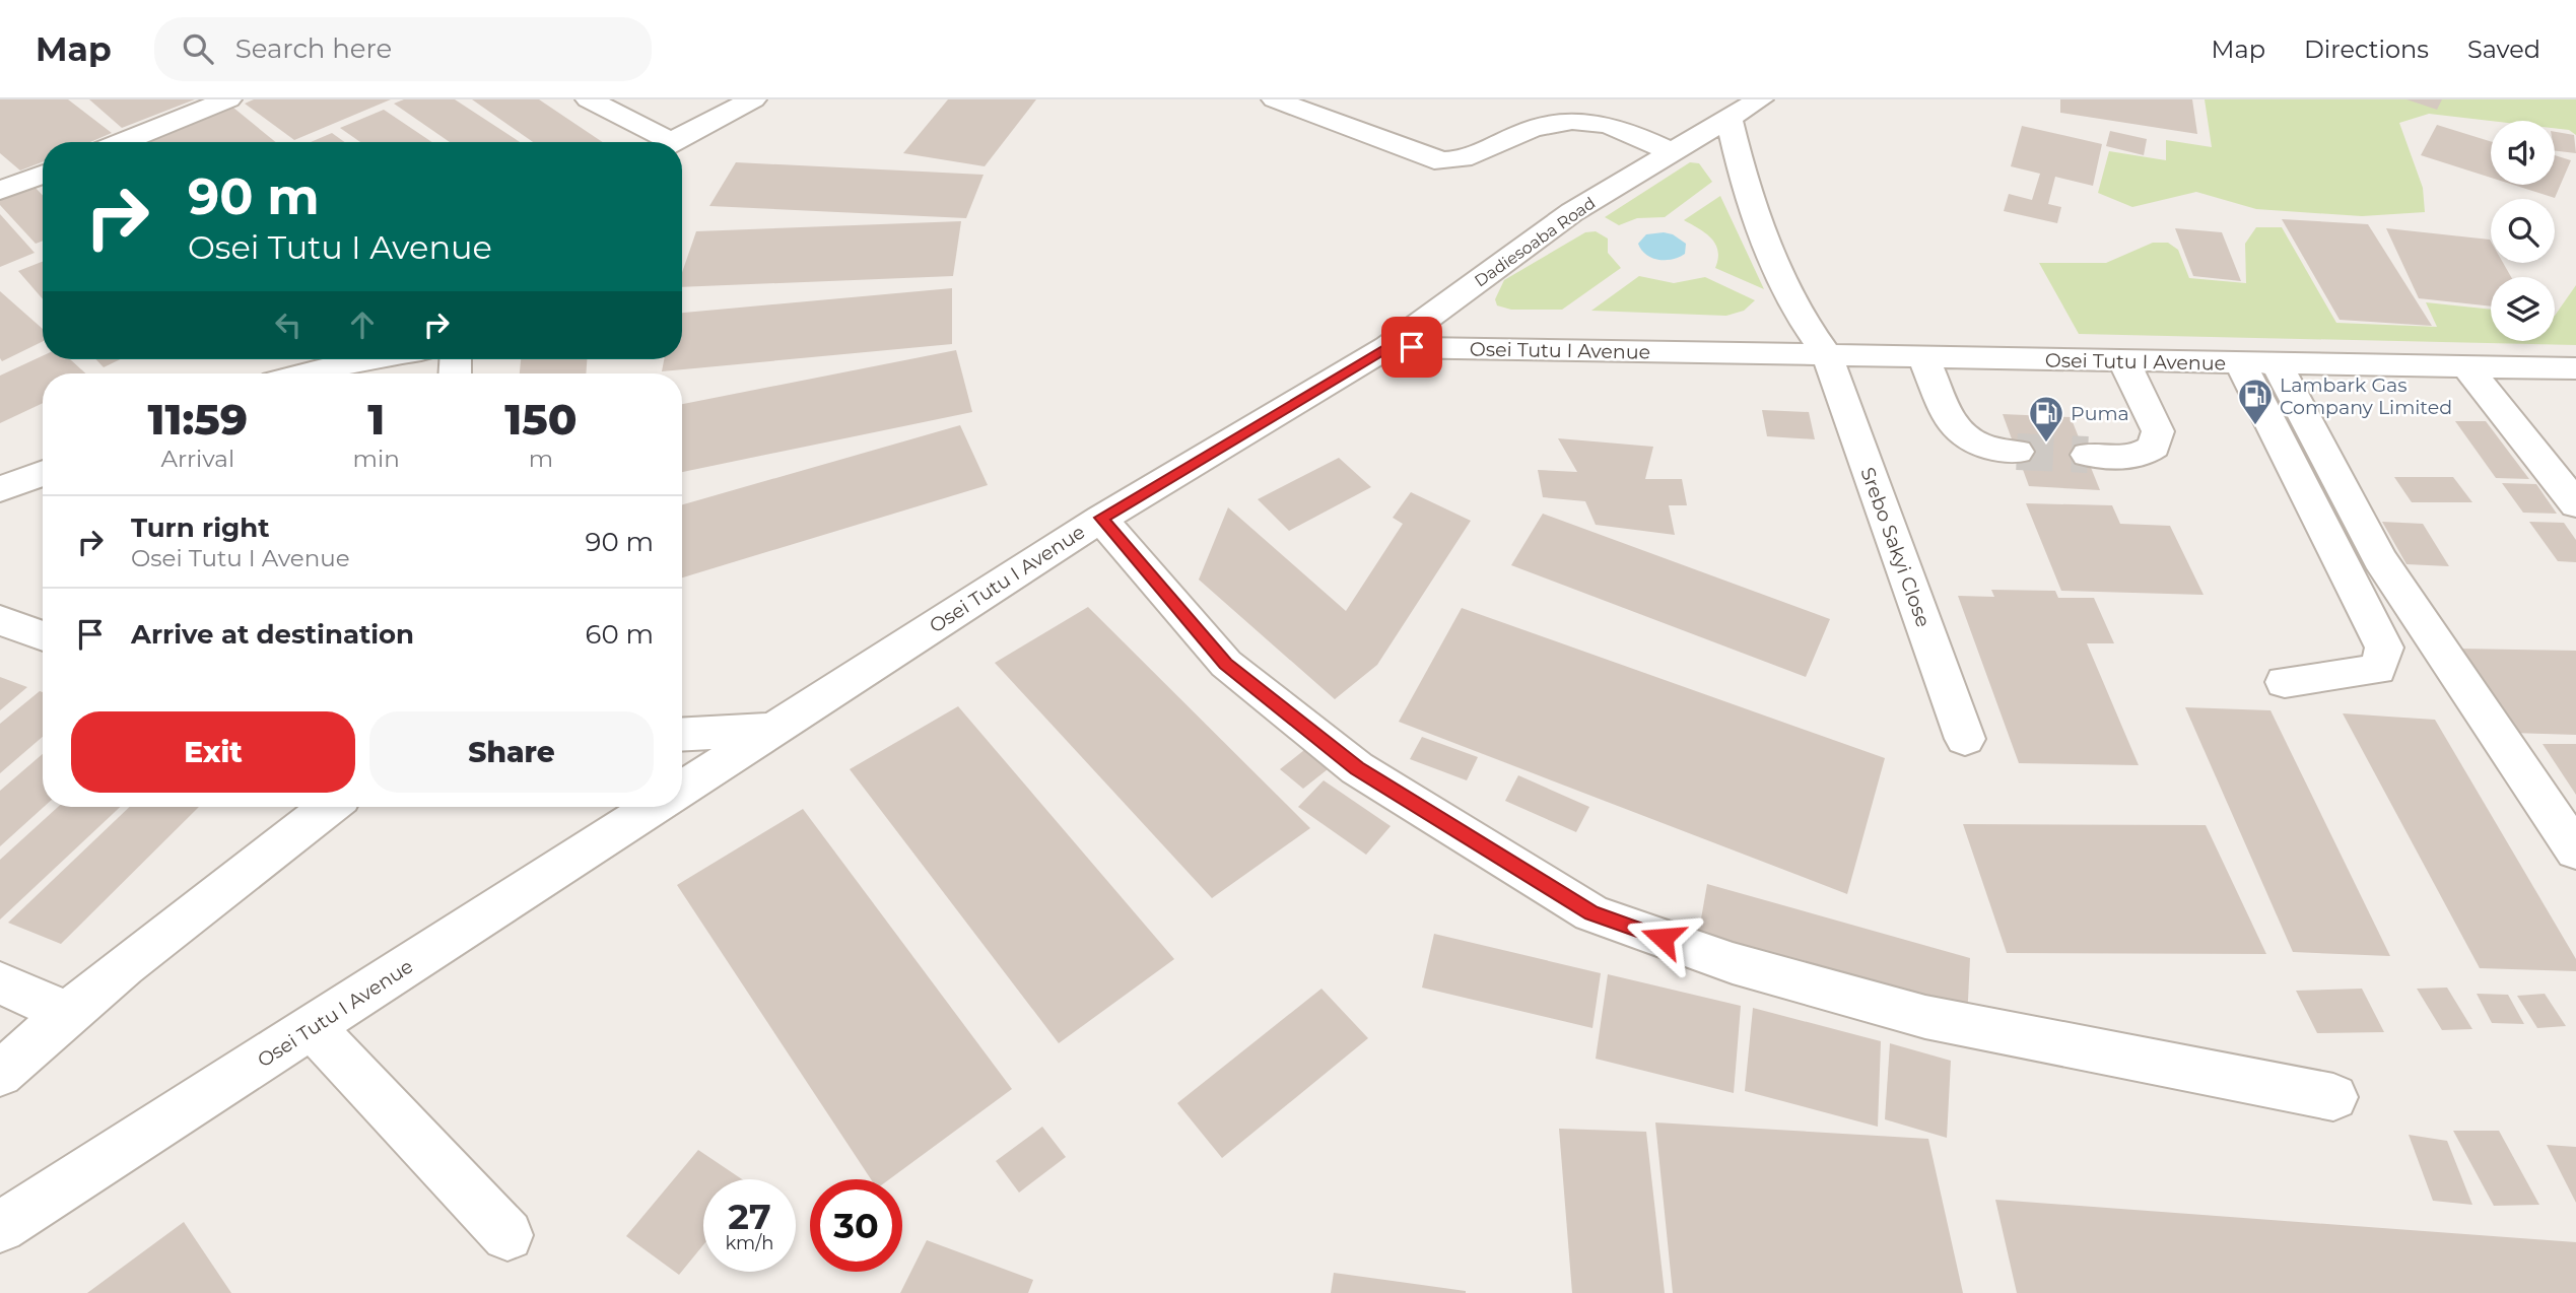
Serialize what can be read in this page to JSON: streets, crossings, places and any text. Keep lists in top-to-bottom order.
{
  "streets": {
    "street": ["Dadiesoaba Road", "Osei Tutu I Avenue", "Srebo Sakyi Close"]
  },
  "crossings": [
    ["Dadiesoaba Road", "Osei Tutu I Avenue"],
    ["Dadiesoaba Road", "Srebo Sakyi Close"],
    ["Osei Tutu I Avenue", "Srebo Sakyi Close"]
  ],
  "places": {
    "fuel station": ["Lambark Gas Company Limited", "Puma"]
  },
  "page": {
    "header": "Map",
    "search": "Search here",
    "nav": ["Map", "Directions", "Saved"],
    "turn": ["90 m", "Osei Tutu I Avenue"],
    "eta": [
      "11:59",
      "Arrival",
      "1",
      "min",
      "150",
      "m"
    ],
    "list": [
      {
        "name": "Turn right",
        "note": "Osei Tutu I Avenue",
        "value": "90 m"
      },
      {
        "name": "Arrive at destination",
        "value": "60 m"
      }
    ],
    "buttons": ["Exit", "Share"],
    "speed": "27 km/h",
    "limit": "30"
  }
}
